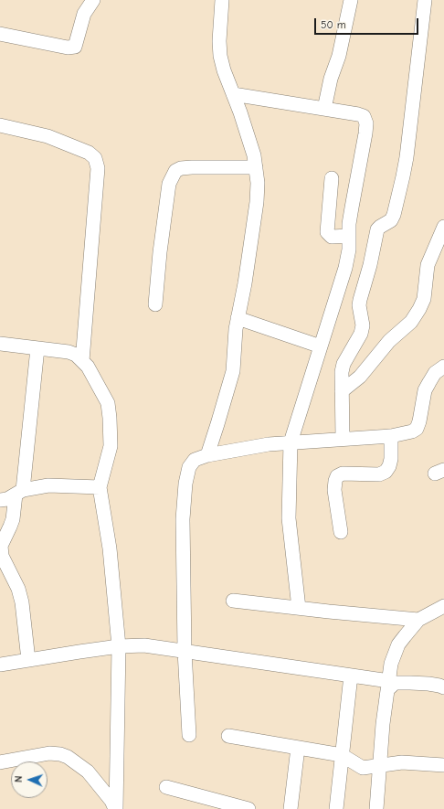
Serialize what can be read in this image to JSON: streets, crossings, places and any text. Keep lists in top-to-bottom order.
{
  "scale_bar": "50 m",
  "north": "left"
}
